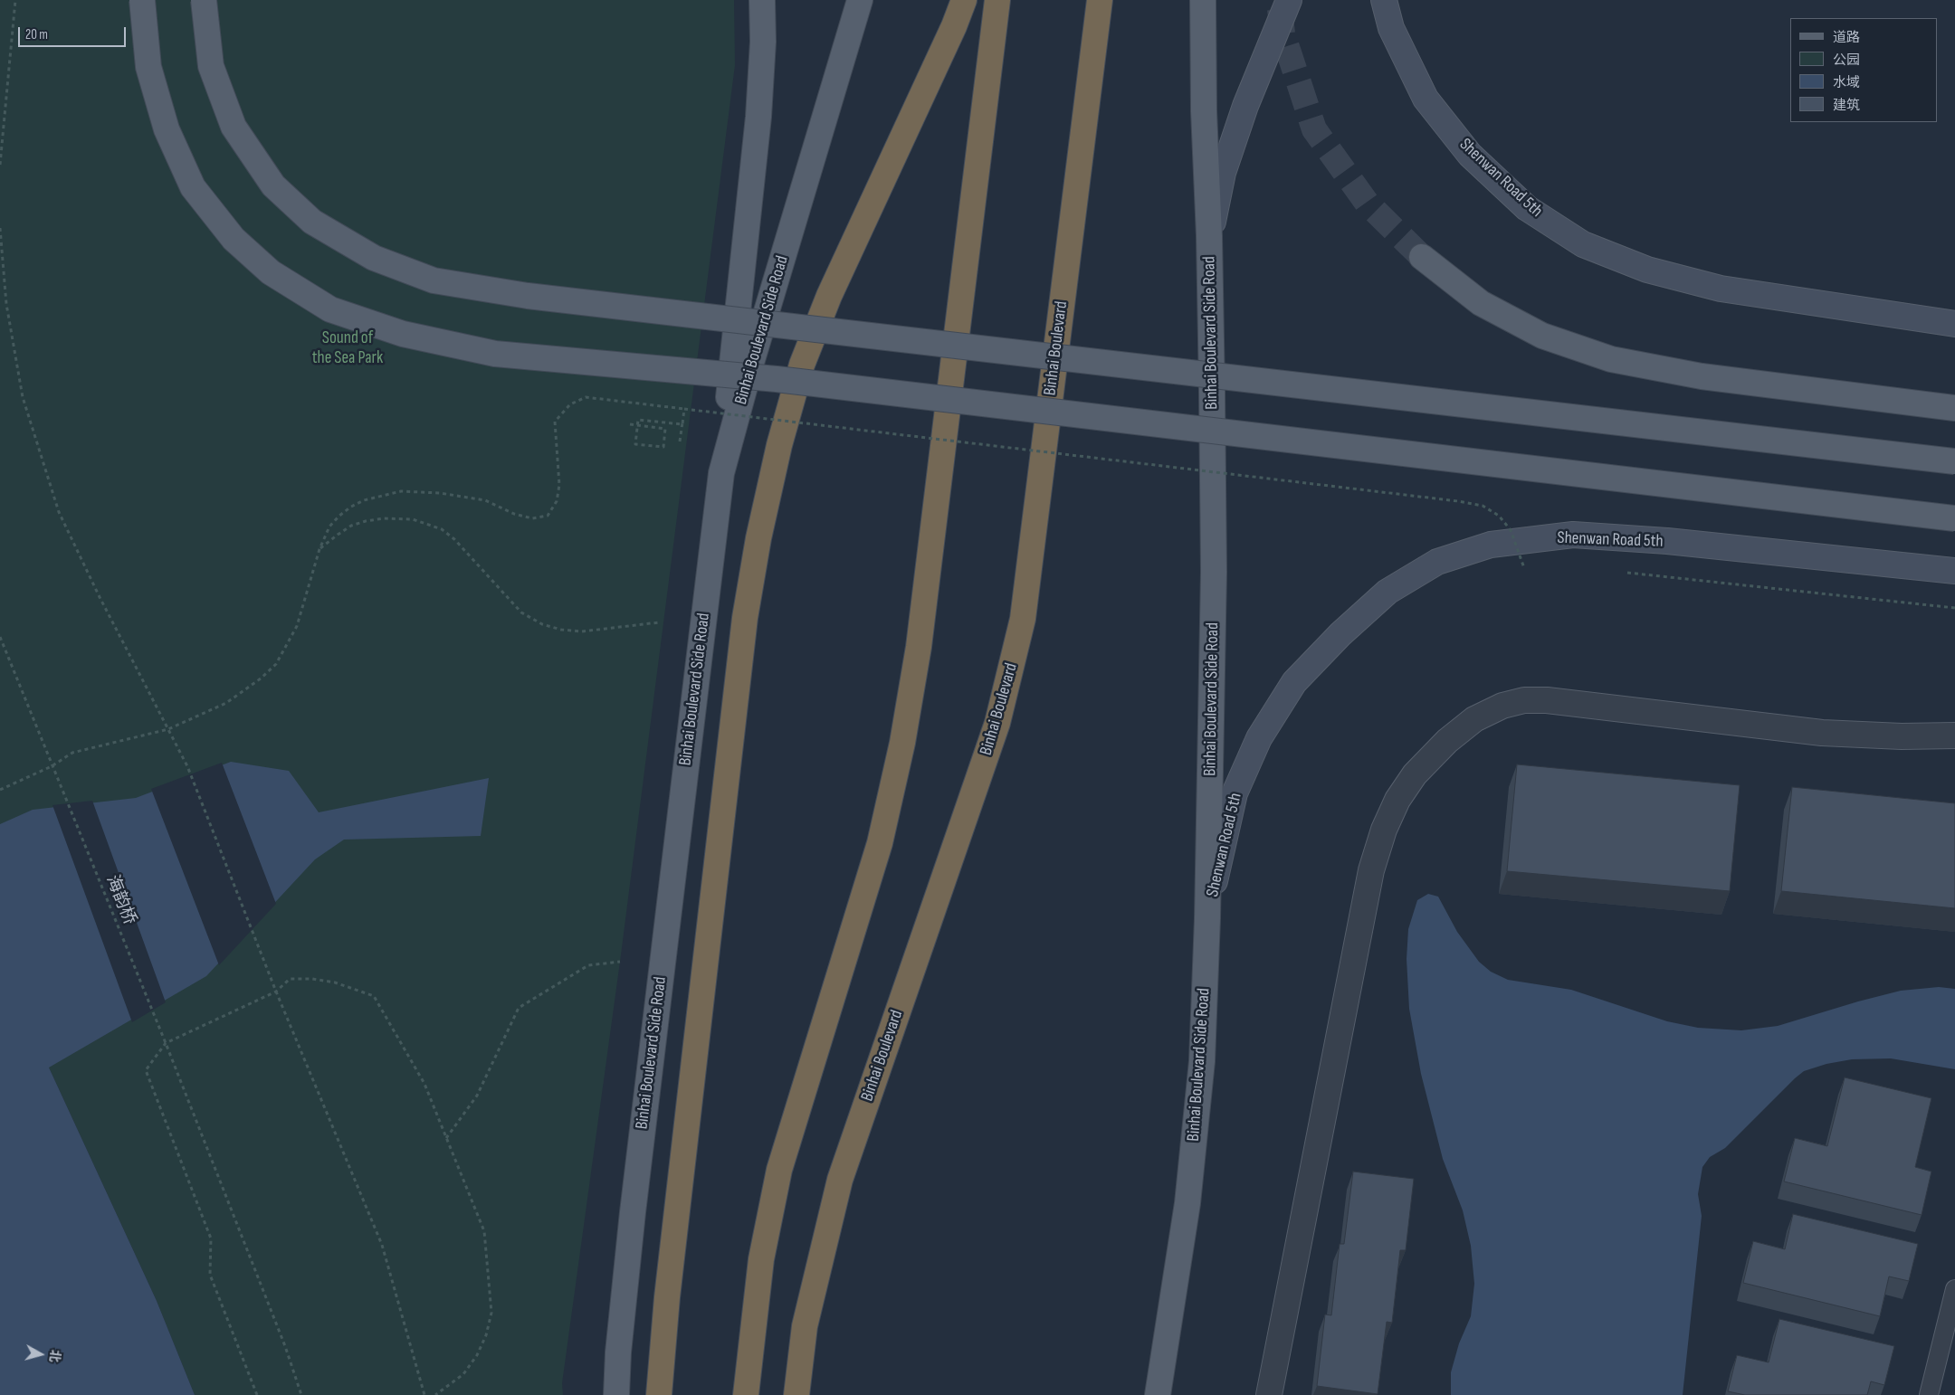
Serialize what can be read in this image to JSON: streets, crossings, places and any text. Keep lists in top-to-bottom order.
{
  "streets": {
    "highway": ["Binhai Boulevard"],
    "main road": ["Binhai Boulevard Side Road"],
    "street": ["Shenwan Road 5th"],
    "path": ["海韵桥"]
  },
  "crossings": [
    ["Shenwan Road 5th", "Binhai Boulevard Side Road"]
  ],
  "parks": ["Sound of the Sea Park"],
  "legend": [
    "道路",
    "公园",
    "水域",
    "建筑"
  ],
  "scale_bar": "20 m",
  "north": "right"
}
